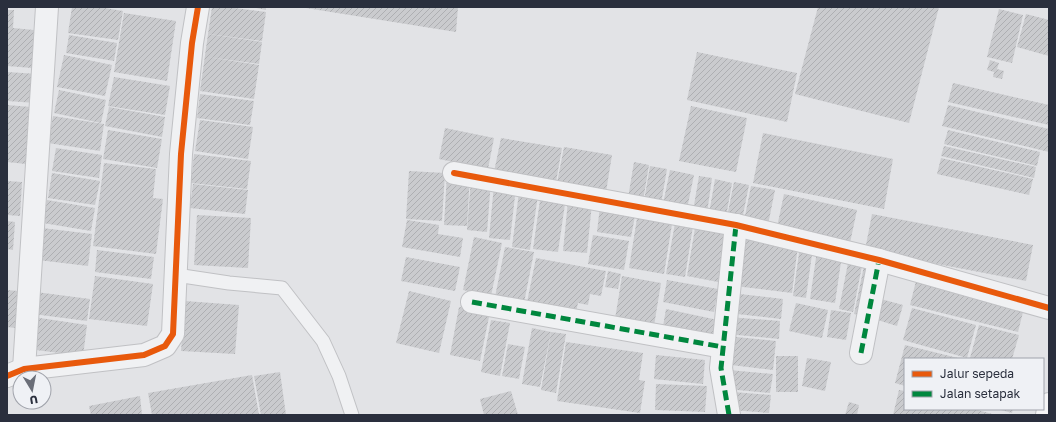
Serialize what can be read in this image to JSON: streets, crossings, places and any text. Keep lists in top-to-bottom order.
{
  "legend": ["Jalur sepeda", "Jalan setapak"],
  "north": "bottom"
}
